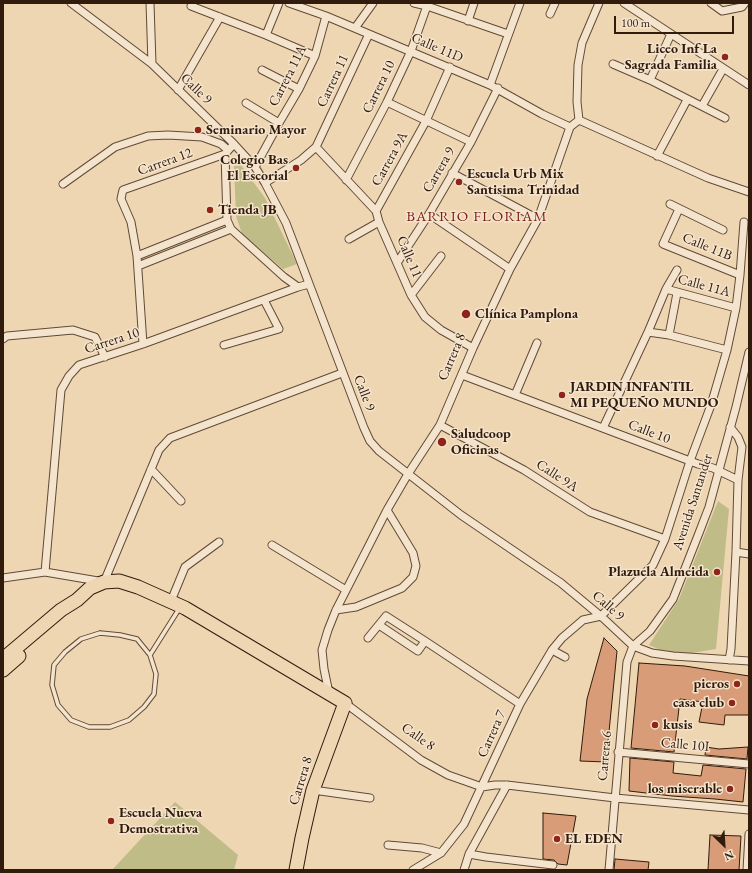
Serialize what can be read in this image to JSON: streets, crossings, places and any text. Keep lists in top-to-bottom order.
{
  "streets": {
    "highway": ["Carrera 8", "Calle 8"],
    "street": [
      "Calle 11D",
      "Carrera 11A",
      "Carrera 11",
      "Carrera 10",
      "Calle 9",
      "Carrera 9A",
      "Carrera 12",
      "Carrera 9",
      "Calle 11B",
      "Calle 11",
      "Calle 11A",
      "Calle 10",
      "Calle 9A",
      "Avenida Santander",
      "Carrera 7",
      "Calle 10I",
      "Carrera 6"
    ]
  },
  "crossings": [
    ["Calle 11D", "Carrera 11A"],
    ["Calle 11D", "Carrera 11"],
    ["Calle 11D", "Carrera 10"],
    ["Calle 11D", "Carrera 9A"],
    ["Calle 11D", "Carrera 9"],
    ["Calle 11D", "Carrera 8"],
    ["Carrera 11A", "Calle 9"],
    ["Carrera 11", "Calle 9"],
    ["Carrera 11", "Calle 11"],
    ["Carrera 10", "Calle 9"],
    ["Carrera 10", "Calle 11"],
    ["Calle 9", "Carrera 12"],
    ["Calle 9", "Carrera 8"],
    ["Calle 9", "Avenida Santander"],
    ["Calle 9", "Carrera 7"],
    ["Calle 9", "Carrera 6"],
    ["Carrera 9A", "Calle 11"],
    ["Carrera 9", "Calle 11"],
    ["Calle 11", "Carrera 8"],
    ["Carrera 8", "Calle 10"],
    ["Carrera 8", "Calle 9A"],
    ["Carrera 8", "Calle 8"],
    ["Calle 10", "Avenida Santander"],
    ["Avenida Santander", "Carrera 6"],
    ["Carrera 7", "Calle 8"],
    ["Calle 8", "Carrera 6"],
    ["Calle 10I", "Carrera 6"]
  ],
  "districts": ["BARRIO FLORIAM"],
  "places": [
    "Liceo Inf La Sagrada Familia",
    "Seminario Mayor",
    "Colegio Bas El Escorial",
    "Escuela Urb Mix Santisima Trinidad",
    "Tienda JB",
    "Clínica Pamplona",
    "JARDIN INFANTIL MI PEQUEÑO MUNDO",
    "Saludcoop Oficinas",
    "Plazuela Almeida",
    "pieros",
    "casa club",
    "kusis",
    "los miserable",
    "Escuela Nueva Demostrativa",
    "EL EDEN"
  ],
  "scale_bar": "100 m",
  "north": "bottom right"
}
